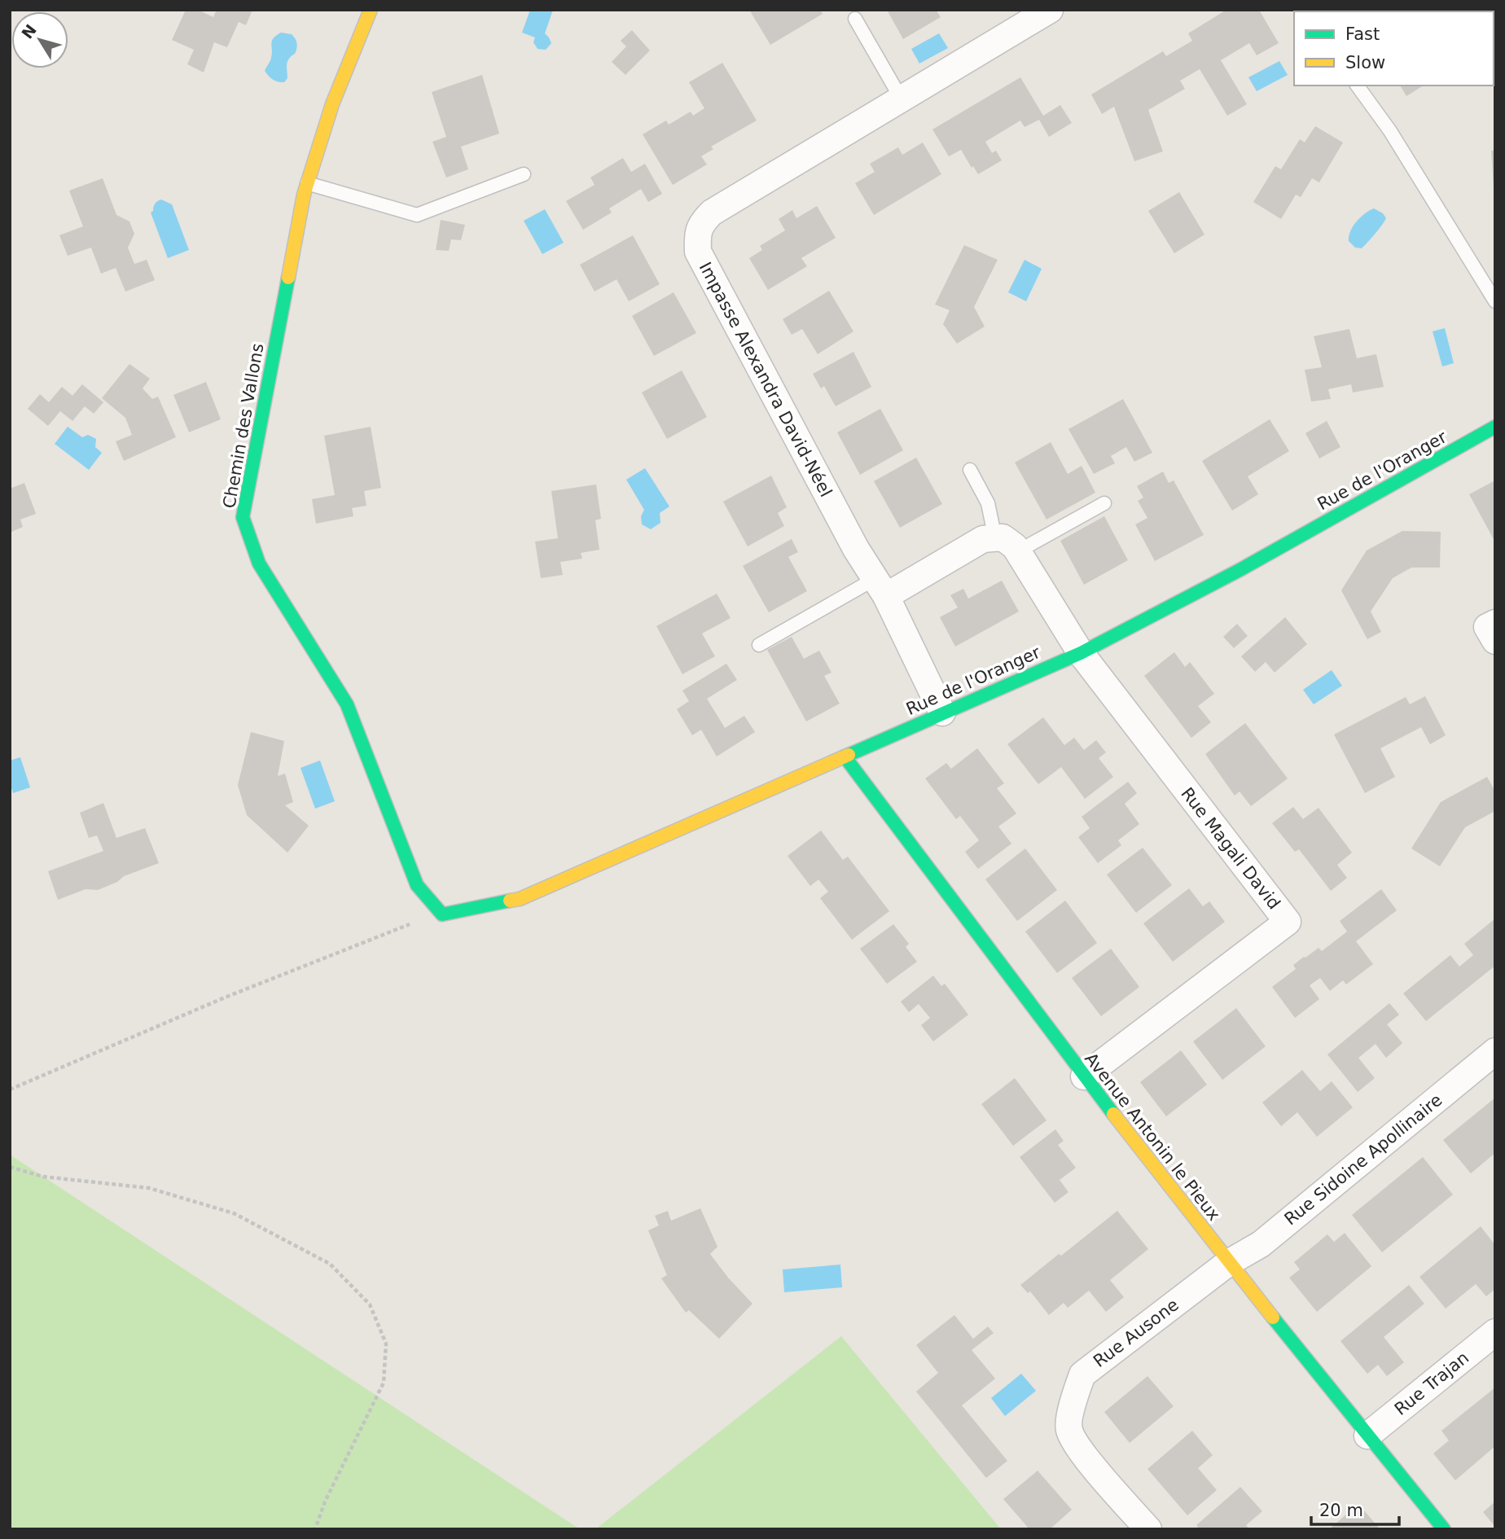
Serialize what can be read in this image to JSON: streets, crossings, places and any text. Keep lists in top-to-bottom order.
{
  "streets": {
    "street": [
      "Impasse Alexandra David-Néel",
      "Chemin des Vallons",
      "Rue de l'Oranger",
      "Rue Magali David",
      "Avenue Antonin le Pieux",
      "Rue Sidoine Apollinaire",
      "Rue Ausone",
      "Rue Trajan"
    ]
  },
  "crossings": [
    ["Impasse Alexandra David-Néel", "Rue de l'Oranger"],
    ["Chemin des Vallons", "Rue de l'Oranger"],
    ["Rue de l'Oranger", "Rue Magali David"],
    ["Rue de l'Oranger", "Avenue Antonin le Pieux"],
    ["Rue Magali David", "Avenue Antonin le Pieux"],
    ["Avenue Antonin le Pieux", "Rue Sidoine Apollinaire"],
    ["Avenue Antonin le Pieux", "Rue Ausone"],
    ["Avenue Antonin le Pieux", "Rue Trajan"],
    ["Rue Sidoine Apollinaire", "Rue Ausone"]
  ],
  "legend": ["Fast", "Slow"],
  "scale_bar": "20 m",
  "north": "top left"
}
